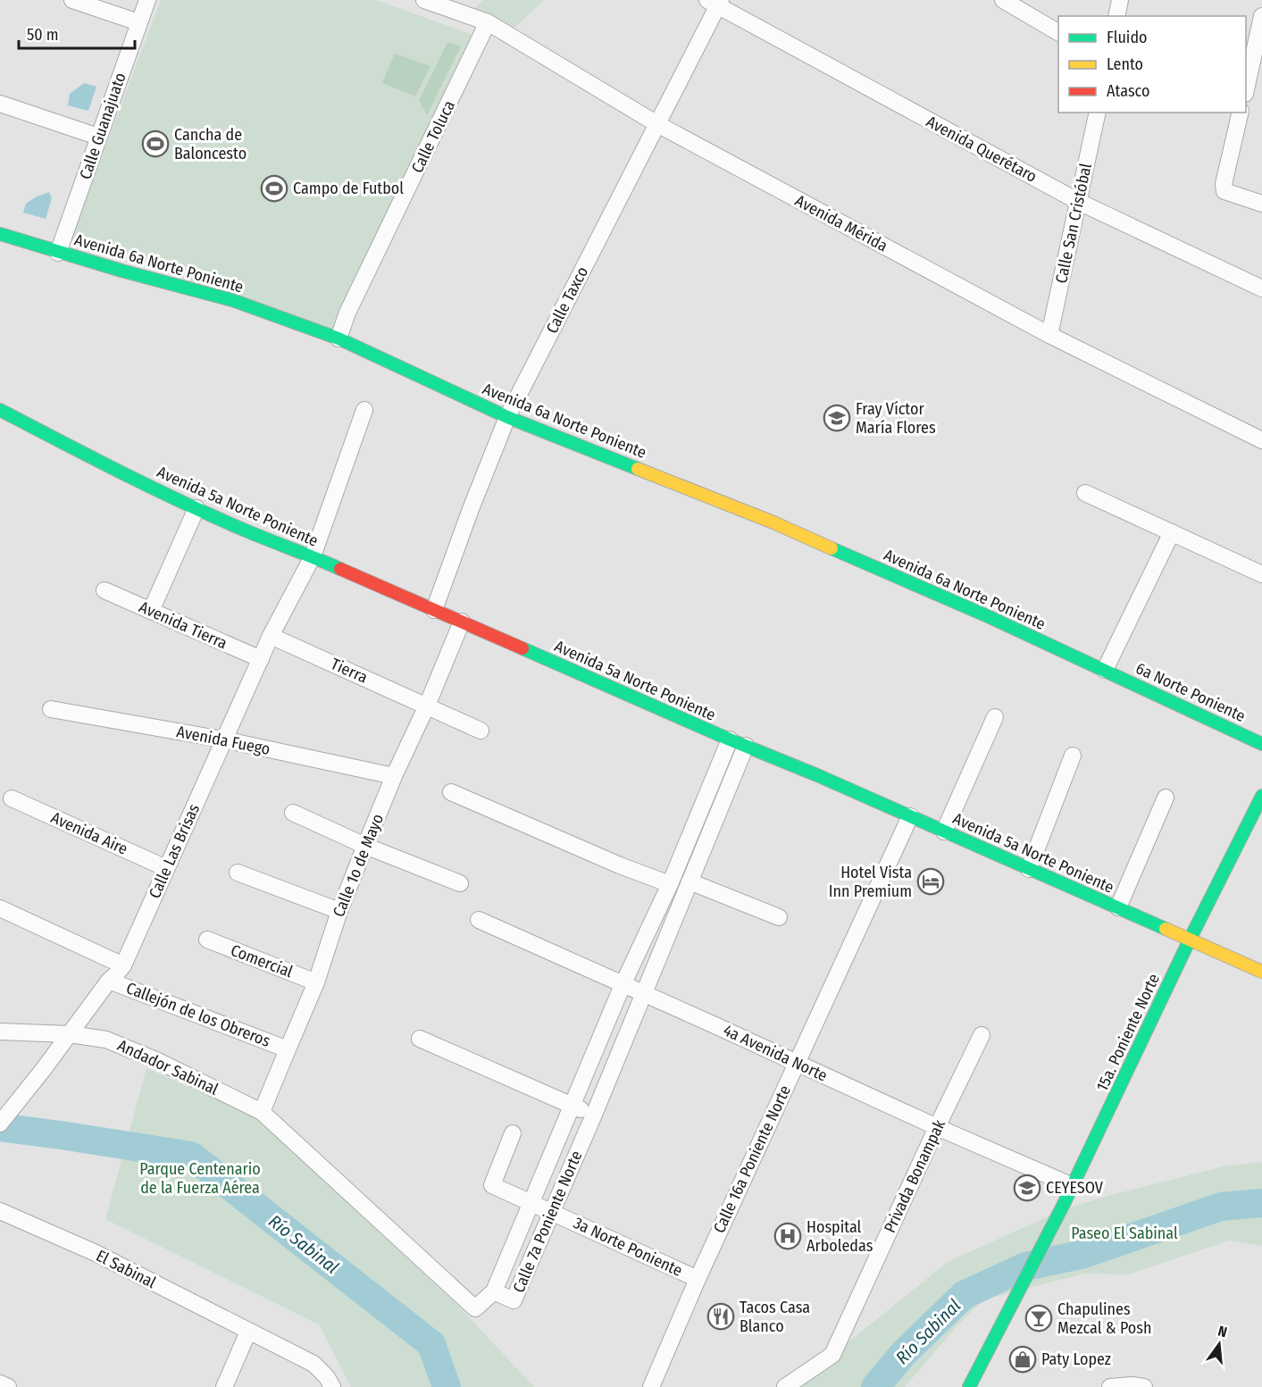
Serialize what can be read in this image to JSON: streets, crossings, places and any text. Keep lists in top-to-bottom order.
{
  "streets": {
    "street": [
      "Calle Guanajuato",
      "Calle Toluca",
      "Avenida Querétaro",
      "Avenida Mérida",
      "Calle San Cristóbal",
      "Avenida 6a Norte Poniente",
      "Calle Taxco",
      "Avenida 5a Norte Poniente",
      "Avenida Tierra",
      "Tierra",
      "6a Norte Poniente",
      "Avenida Fuego",
      "Avenida Aire",
      "Calle Las Brisas",
      "Calle 1o de Mayo",
      "Comercial",
      "Callejón de los Obreros",
      "15a. Poniente Norte",
      "4a Avenida Norte",
      "Andador Sabinal",
      "Calle 16a Poniente Norte",
      "Privada Bonampak",
      "Calle 7a Poniente Norte",
      "3a Norte Poniente",
      "El Sabinal"
    ]
  },
  "crossings": [
    ["Calle Guanajuato", "Avenida 6a Norte Poniente"],
    ["Calle Toluca", "Avenida Mérida"],
    ["Calle Toluca", "Avenida 6a Norte Poniente"],
    ["Avenida Querétaro", "Calle San Cristóbal"],
    ["Avenida Querétaro", "Calle Taxco"],
    ["Avenida Mérida", "Calle San Cristóbal"],
    ["Avenida Mérida", "Calle Taxco"],
    ["Avenida 6a Norte Poniente", "Calle Taxco"],
    ["Avenida 6a Norte Poniente", "6a Norte Poniente"],
    ["Calle Taxco", "Avenida 5a Norte Poniente"],
    ["Avenida 5a Norte Poniente", "Calle Las Brisas"],
    ["Avenida 5a Norte Poniente", "Calle 1o de Mayo"],
    ["Avenida 5a Norte Poniente", "15a. Poniente Norte"],
    ["Avenida 5a Norte Poniente", "Calle 16a Poniente Norte"],
    ["Avenida 5a Norte Poniente", "Calle 7a Poniente Norte"],
    ["Avenida Tierra", "Calle Las Brisas"],
    ["Tierra", "Calle Las Brisas"],
    ["Tierra", "Calle 1o de Mayo"],
    ["Avenida Fuego", "Calle Las Brisas"],
    ["Avenida Fuego", "Calle 1o de Mayo"],
    ["Avenida Aire", "Calle Las Brisas"],
    ["Calle Las Brisas", "Callejón de los Obreros"],
    ["Calle Las Brisas", "Andador Sabinal"],
    ["Calle 1o de Mayo", "Comercial"],
    ["Calle 1o de Mayo", "Callejón de los Obreros"],
    ["Calle 1o de Mayo", "Andador Sabinal"],
    ["15a. Poniente Norte", "4a Avenida Norte"],
    ["4a Avenida Norte", "Calle 16a Poniente Norte"],
    ["4a Avenida Norte", "Privada Bonampak"],
    ["4a Avenida Norte", "Calle 7a Poniente Norte"],
    ["Andador Sabinal", "Calle 7a Poniente Norte"],
    ["Calle 16a Poniente Norte", "3a Norte Poniente"],
    ["Calle 7a Poniente Norte", "3a Norte Poniente"]
  ],
  "water": ["Río Sabinal"],
  "parks": ["Parque Centenario de la Fuerza Aérea", "Paseo El Sabinal"],
  "places": {
    "sports": ["Cancha de Baloncesto", "Campo de Futbol"],
    "school or university": ["Fray Víctor María Flores", "CEYESOV"],
    "hotel": ["Hotel Vista Inn Premium"],
    "hospital": ["Hospital Arboledas"],
    "restaurant": ["Tacos Casa Blanco"],
    "bar": ["Chapulines Mezcal & Posh"],
    "shop": ["Paty Lopez"]
  },
  "legend": ["Fluido", "Lento", "Atasco"],
  "scale_bar": "50 m",
  "north": "top"
}
